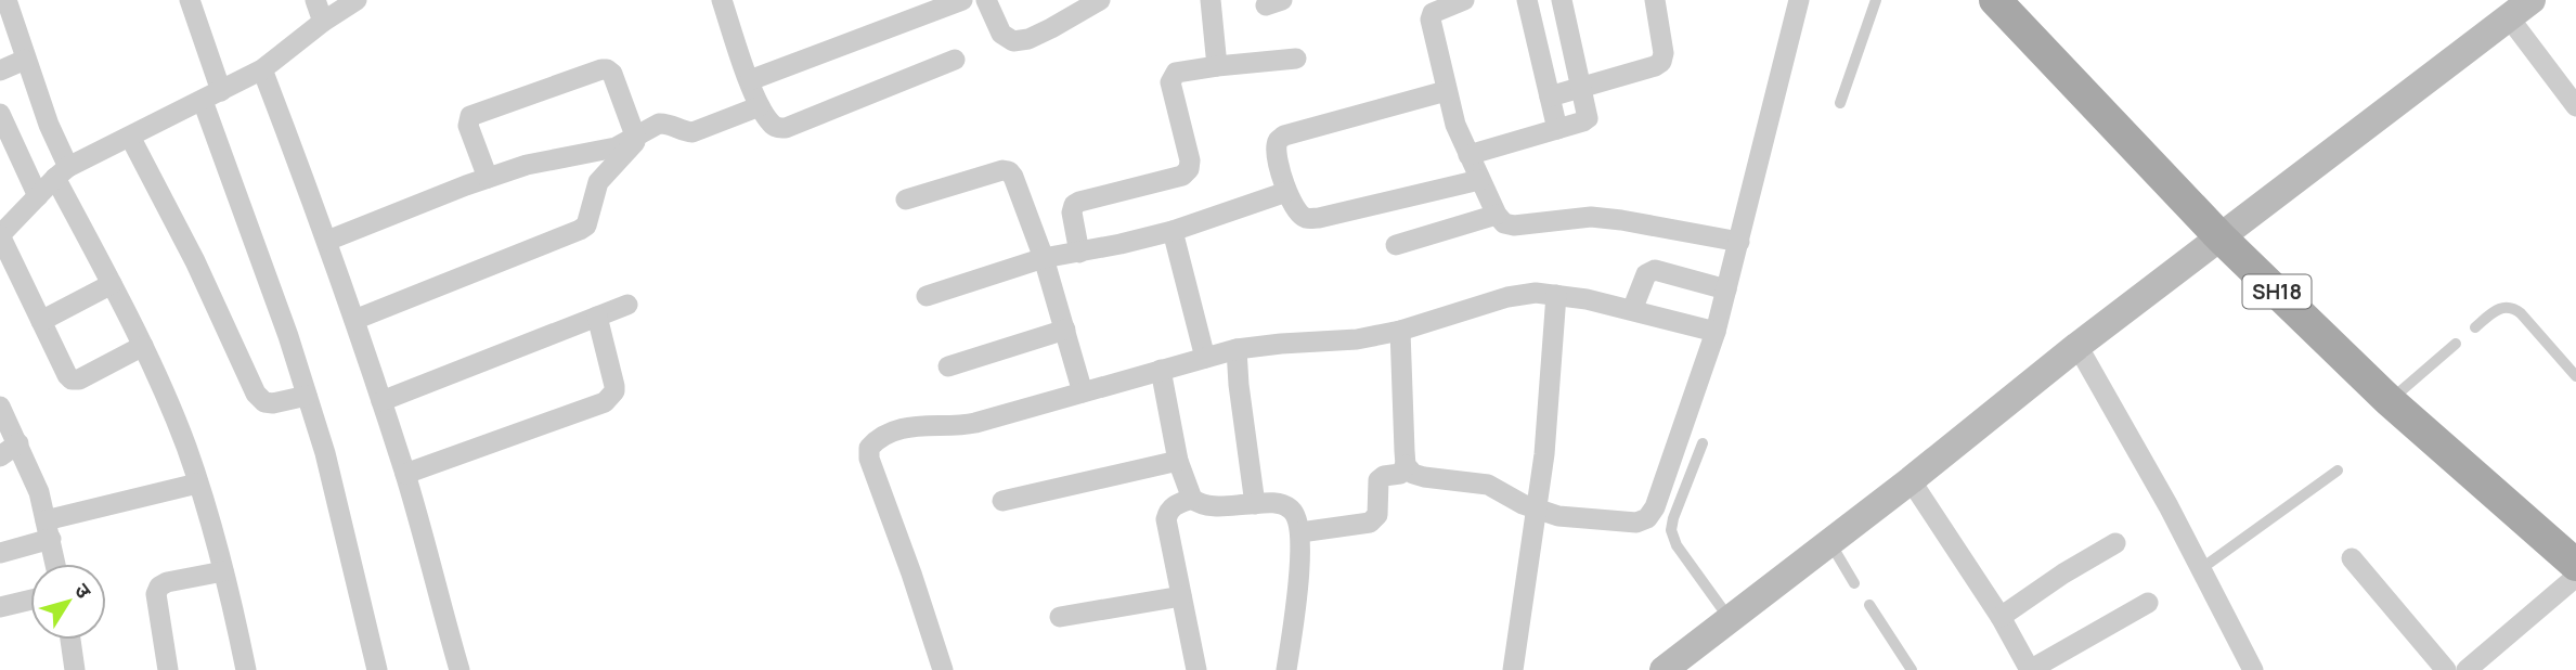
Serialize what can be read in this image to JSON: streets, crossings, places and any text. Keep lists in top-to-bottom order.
{
  "streets": {
    "main road": ["SH18"]
  },
  "north": "top right"
}
